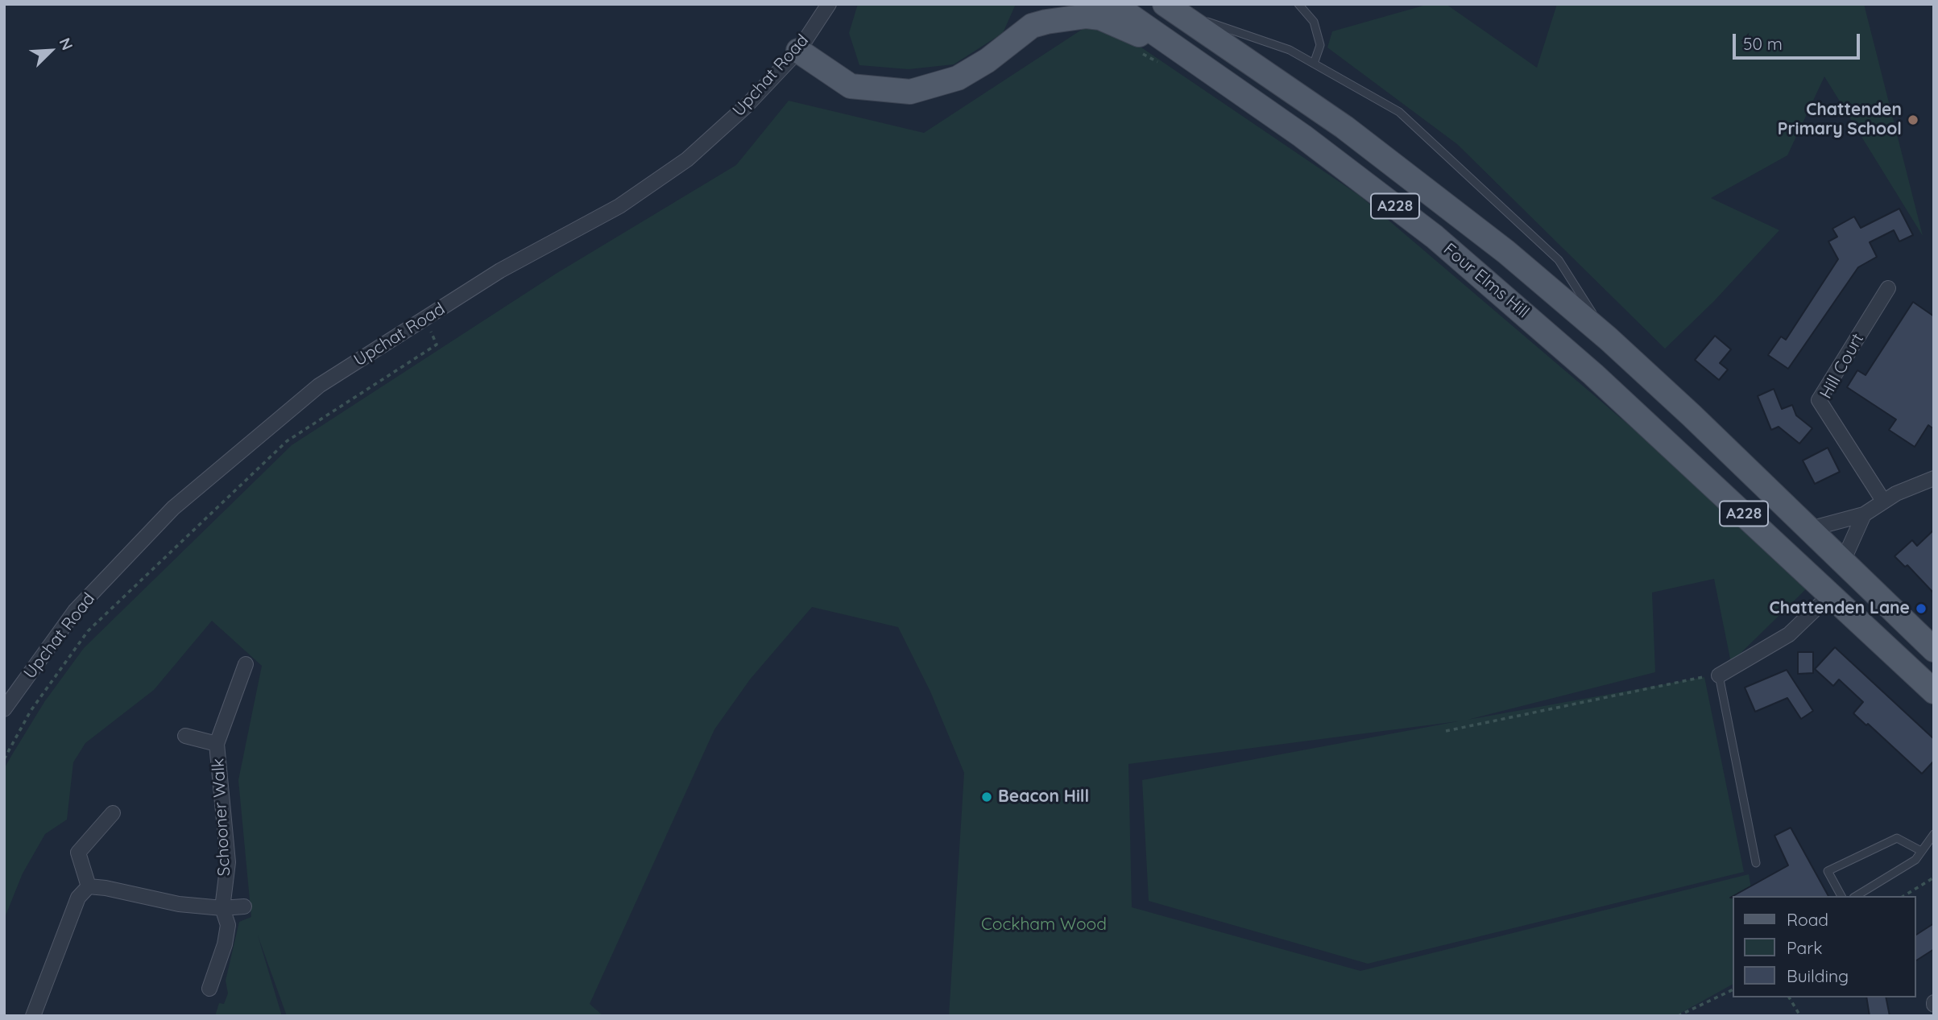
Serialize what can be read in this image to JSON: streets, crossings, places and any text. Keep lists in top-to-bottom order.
{
  "streets": {
    "main road": ["A228", "Four Elms Hill"],
    "street": ["Upchat Road", "Hill Court", "Schooner Walk"]
  },
  "crossings": [
    ["A228", "Four Elms Hill"]
  ],
  "parks": ["Cockham Wood"],
  "places": ["Chattenden Primary School", "Chattenden Lane", "Beacon Hill"],
  "legend": ["Road", "Park", "Building"],
  "scale_bar": "50 m",
  "north": "top right"
}
